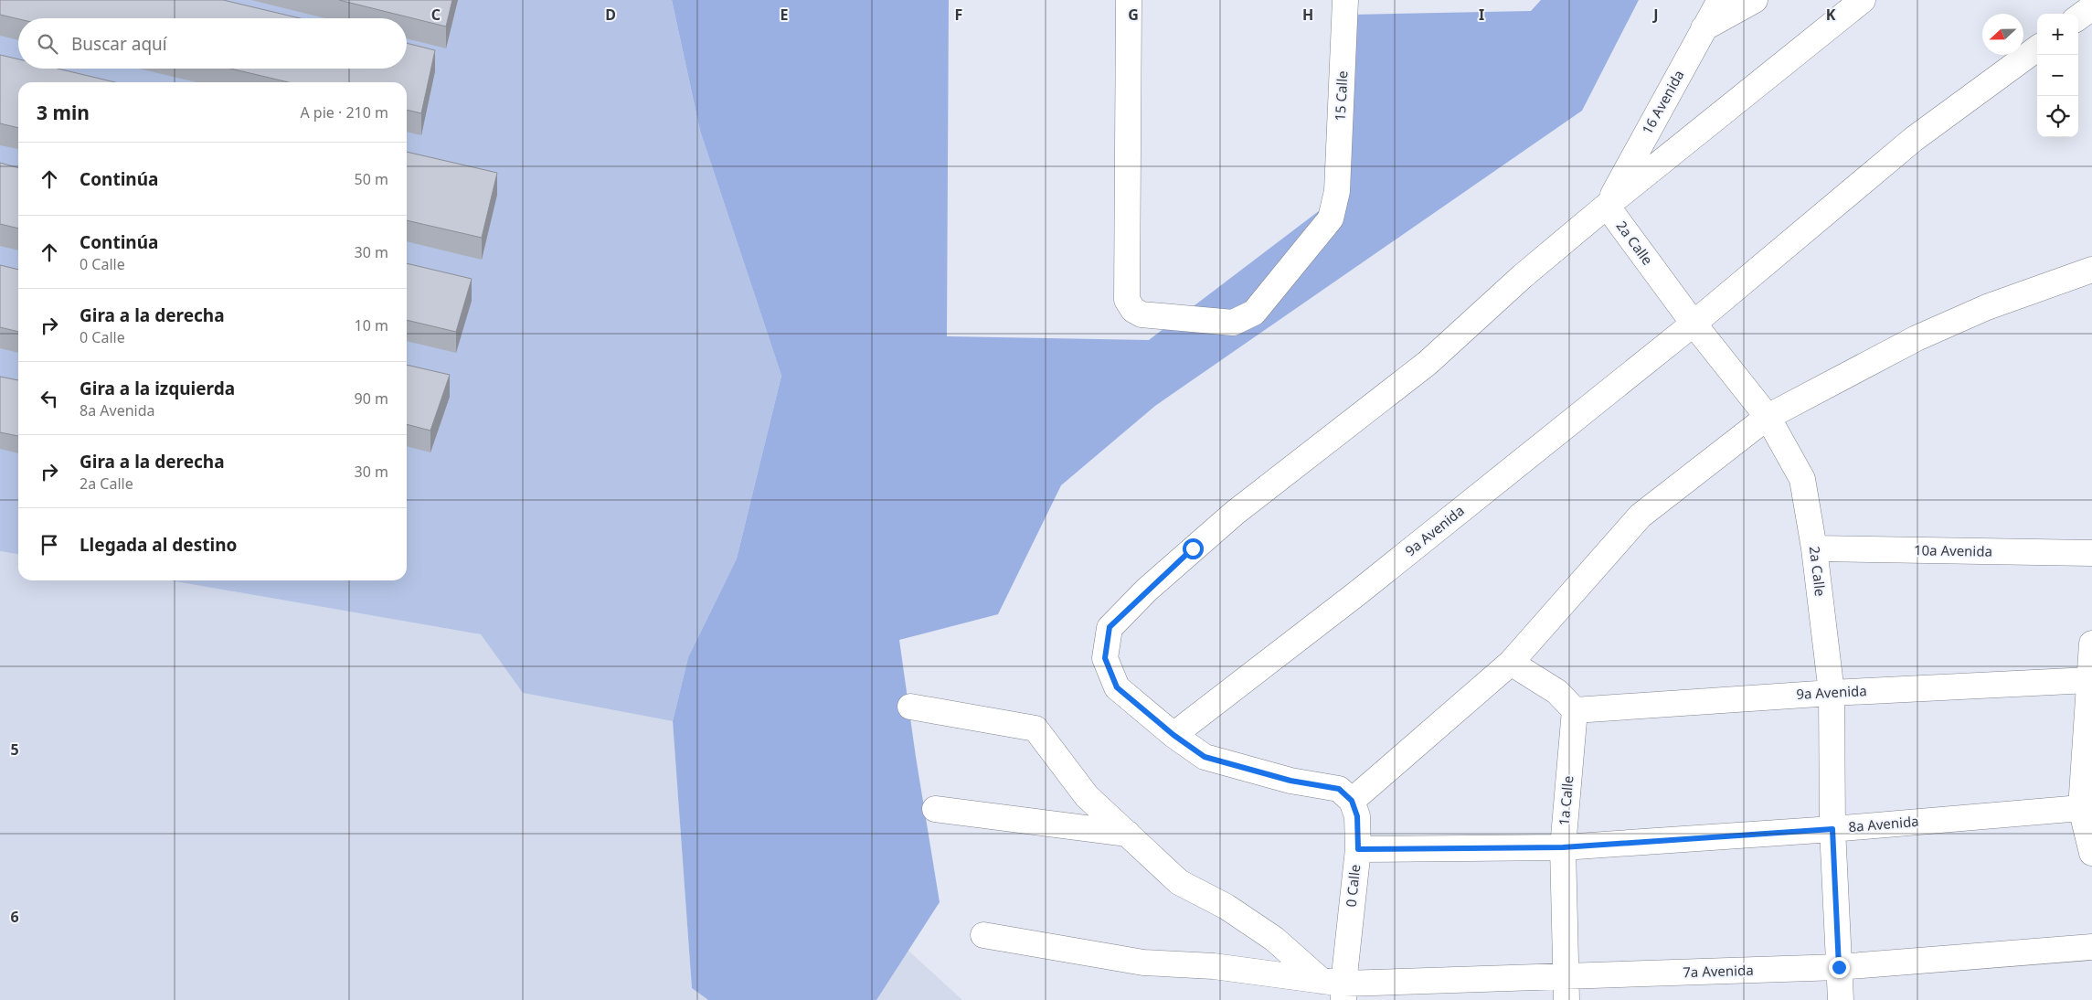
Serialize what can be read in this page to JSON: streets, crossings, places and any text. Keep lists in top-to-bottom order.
{
  "streets": {
    "street": [
      "15 Calle",
      "16 Avenida",
      "2a Calle",
      "9a Avenida",
      "10a Avenida",
      "1a Calle",
      "8a Avenida",
      "0 Calle",
      "7a Avenida"
    ]
  },
  "crossings": [
    ["16 Avenida", "2a Calle"],
    ["2a Calle", "9a Avenida"],
    ["2a Calle", "10a Avenida"],
    ["2a Calle", "8a Avenida"],
    ["2a Calle", "7a Avenida"],
    ["9a Avenida", "1a Calle"],
    ["1a Calle", "8a Avenida"],
    ["1a Calle", "7a Avenida"],
    ["8a Avenida", "0 Calle"],
    ["0 Calle", "7a Avenida"]
  ],
  "north": "left",
  "page": {
    "map_buttons": ["+", "−"],
    "search": "Buscar aquí",
    "heading": ["3 min", "A pie · 210 m"],
    "list": [
      ["Continúa", "50 m"],
      ["Continúa", "0 Calle", "30 m"],
      ["Gira a la derecha", "0 Calle", "10 m"],
      ["Gira a la izquierda", "8a Avenida", "90 m"],
      ["Gira a la derecha", "2a Calle", "30 m"],
      "Llegada al destino"
    ]
  },
  "grid": {
    "columns": [
      "C",
      "D",
      "E",
      "F",
      "G",
      "H",
      "I",
      "J",
      "K"
    ],
    "rows": ["5", "6"]
  }
}
